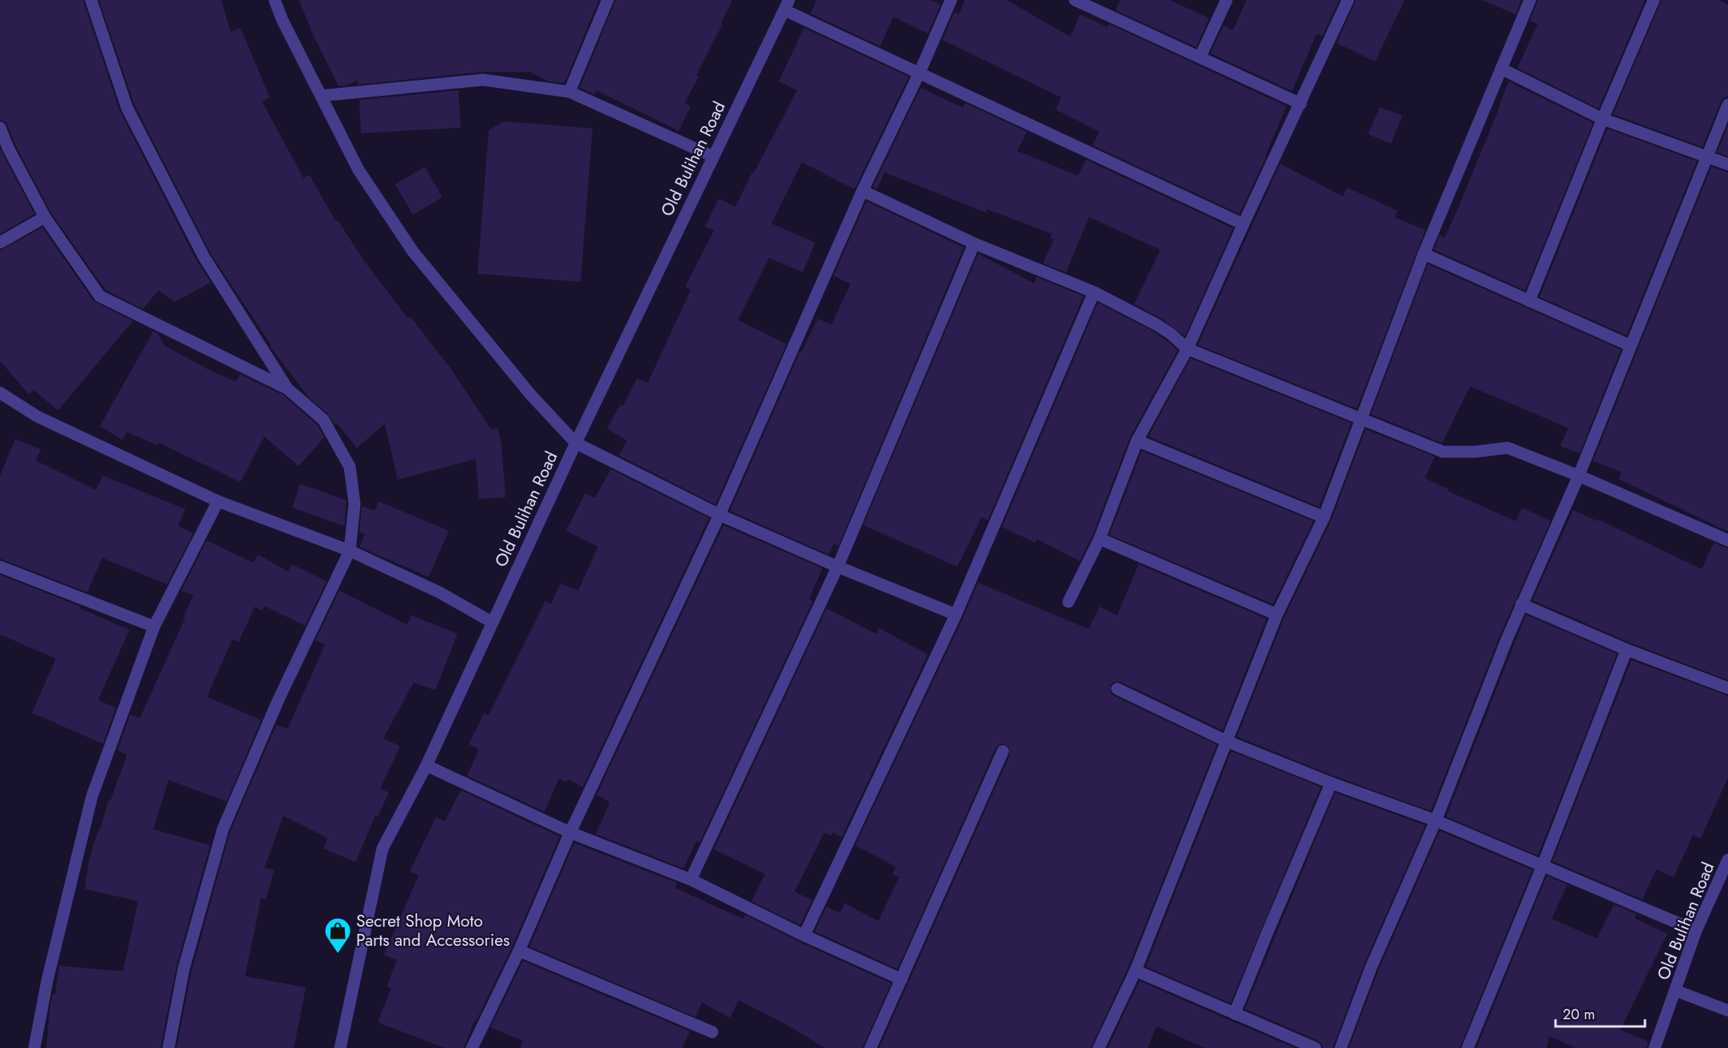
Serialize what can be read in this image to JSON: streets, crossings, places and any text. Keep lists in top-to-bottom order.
{
  "streets": {
    "street": ["Old Bulihan Road"]
  },
  "places": {
    "shop": ["Secret Shop Moto Parts and Accessories"]
  },
  "scale_bar": "20 m"
}
